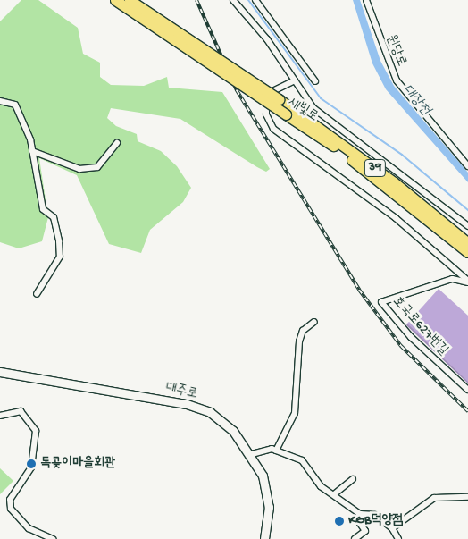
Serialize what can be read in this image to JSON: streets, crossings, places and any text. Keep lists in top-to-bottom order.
{
  "streets": {
    "highway": ["새빛로", "39"],
    "street": ["원당로", "호국로627번길", "대주로"]
  },
  "water": ["대장천"],
  "places": ["독곶이마을회관", "KGB덕양점"]
}
